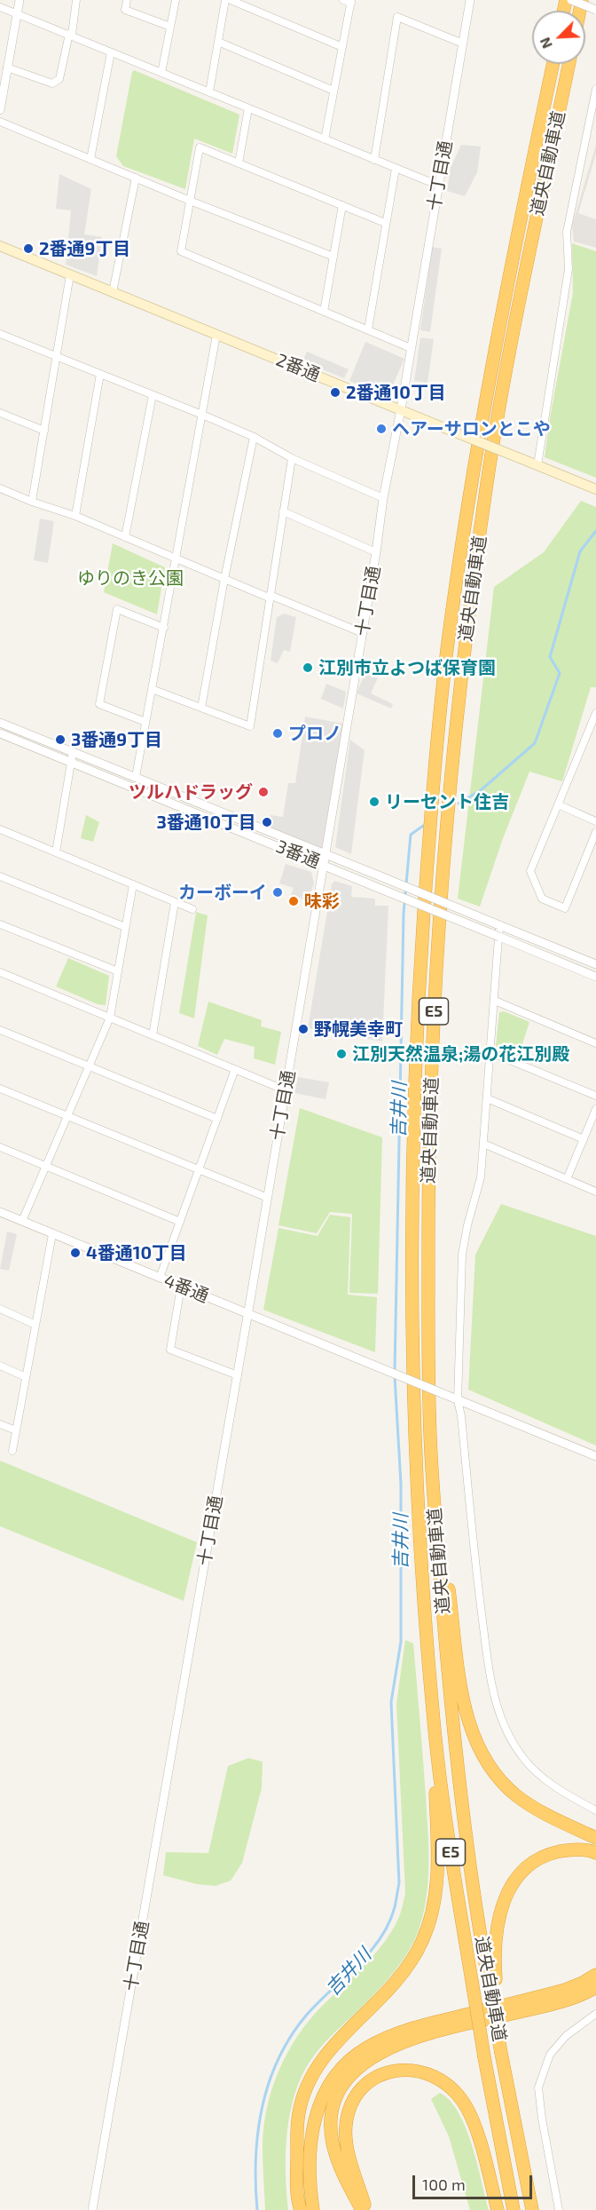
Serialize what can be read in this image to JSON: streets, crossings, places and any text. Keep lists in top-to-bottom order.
{
  "streets": {
    "highway": ["道央自動車道", "E5"],
    "main road": ["2番通"],
    "street": ["十丁目通", "3番通", "4番通"]
  },
  "crossings": [
    ["十丁目通", "2番通"],
    ["十丁目通", "3番通"],
    ["十丁目通", "4番通"]
  ],
  "water": ["吉井川"],
  "parks": ["ゆりのき公園"],
  "places": [
    "2番通9丁目",
    "2番通10丁目",
    "ヘアーサロンとこや",
    "江別市立よつば保育園",
    "プロノ",
    "3番通9丁目",
    "ツルハドラッグ",
    "リーセント住吉",
    "3番通10丁目",
    "カーボーイ",
    "味彩",
    "野幌美幸町",
    "江別天然温泉;湯の花江別殿",
    "4番通10丁目"
  ],
  "scale_bar": "100 m",
  "north": "bottom left"
}
